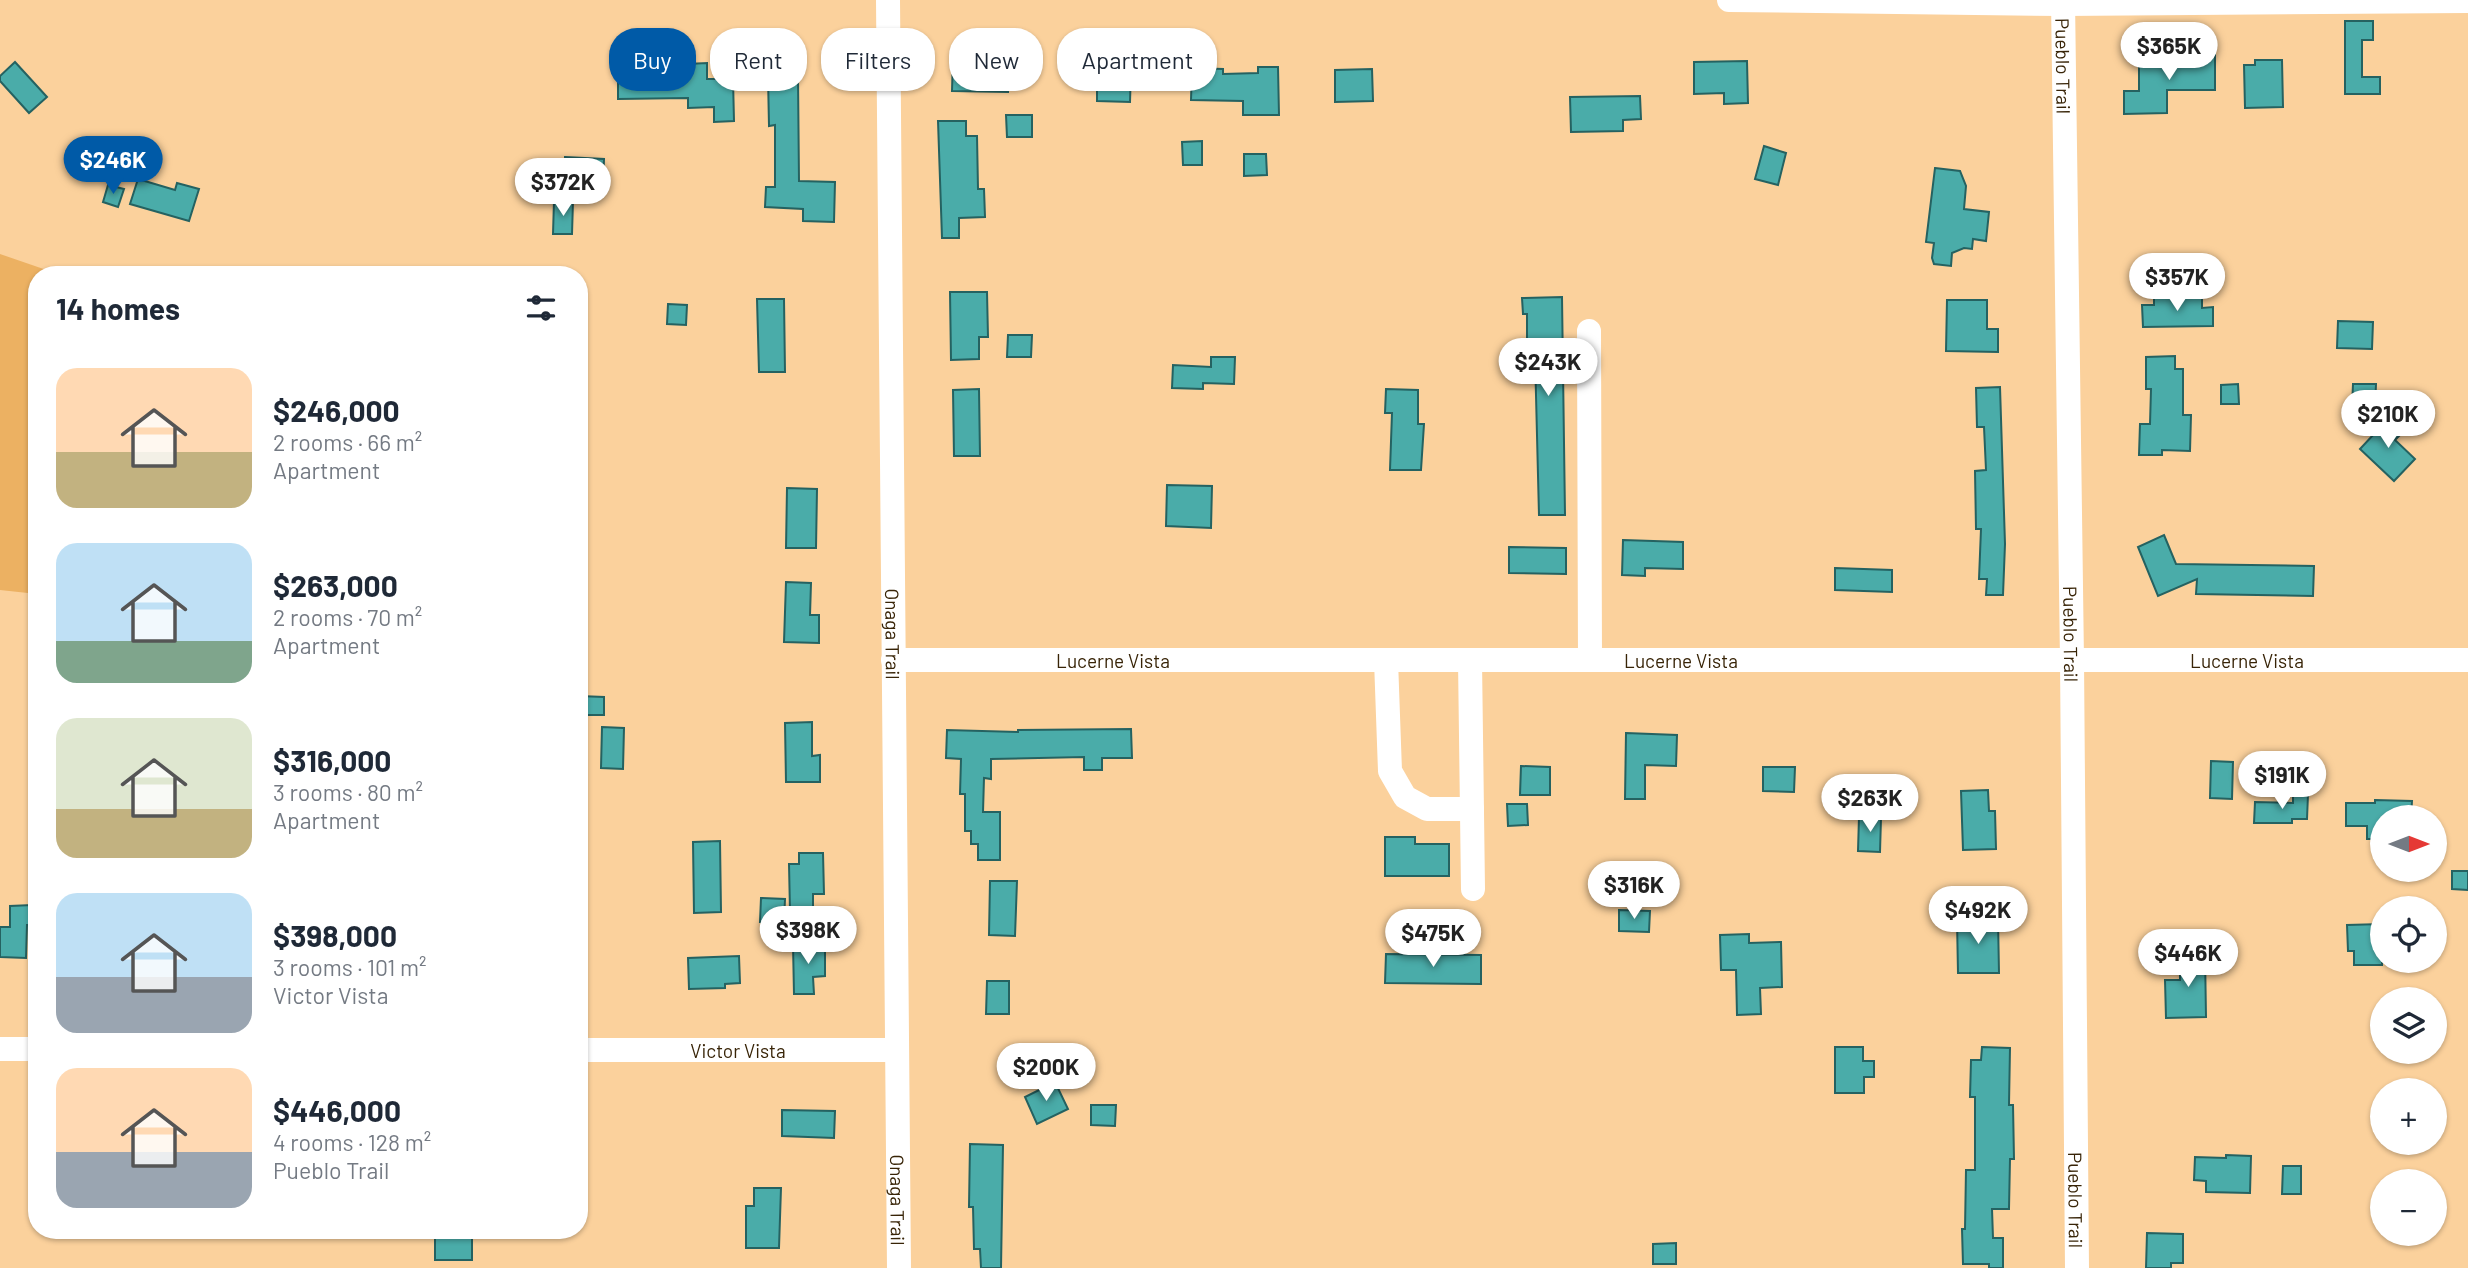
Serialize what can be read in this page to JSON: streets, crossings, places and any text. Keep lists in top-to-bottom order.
{
  "streets": {
    "street": [
      "Pueblo Trail",
      "Onaga Trail",
      "Lucerne Vista",
      "Victor Vista"
    ]
  },
  "crossings": [
    ["Pueblo Trail", "Lucerne Vista"],
    ["Onaga Trail", "Lucerne Vista"],
    ["Onaga Trail", "Victor Vista"]
  ],
  "north": "right",
  "page": {
    "price": [
      "$365K",
      "$246K",
      "$372K",
      "$357K",
      "$243K",
      "$210K",
      "$191K",
      "$263K",
      "$316K",
      "$492K",
      "$398K",
      "$475K",
      "$446K",
      "$200K"
    ],
    "chip": [
      "Buy",
      "Rent",
      "Filters",
      "New",
      "Apartment"
    ],
    "heading": "14 homes",
    "list": [
      {
        "name": "$246,000",
        "note": "2 rooms · 66 m² · Apartment"
      },
      {
        "name": "$263,000",
        "note": "2 rooms · 70 m² · Apartment"
      },
      {
        "name": "$316,000",
        "note": "3 rooms · 80 m² · Apartment"
      },
      {
        "name": "$398,000",
        "note": "3 rooms · 101 m² · Victor Vista"
      },
      {
        "name": "$446,000",
        "note": "4 rooms · 128 m² · Pueblo Trail"
      }
    ],
    "map_buttons": ["+", "−"]
  }
}
